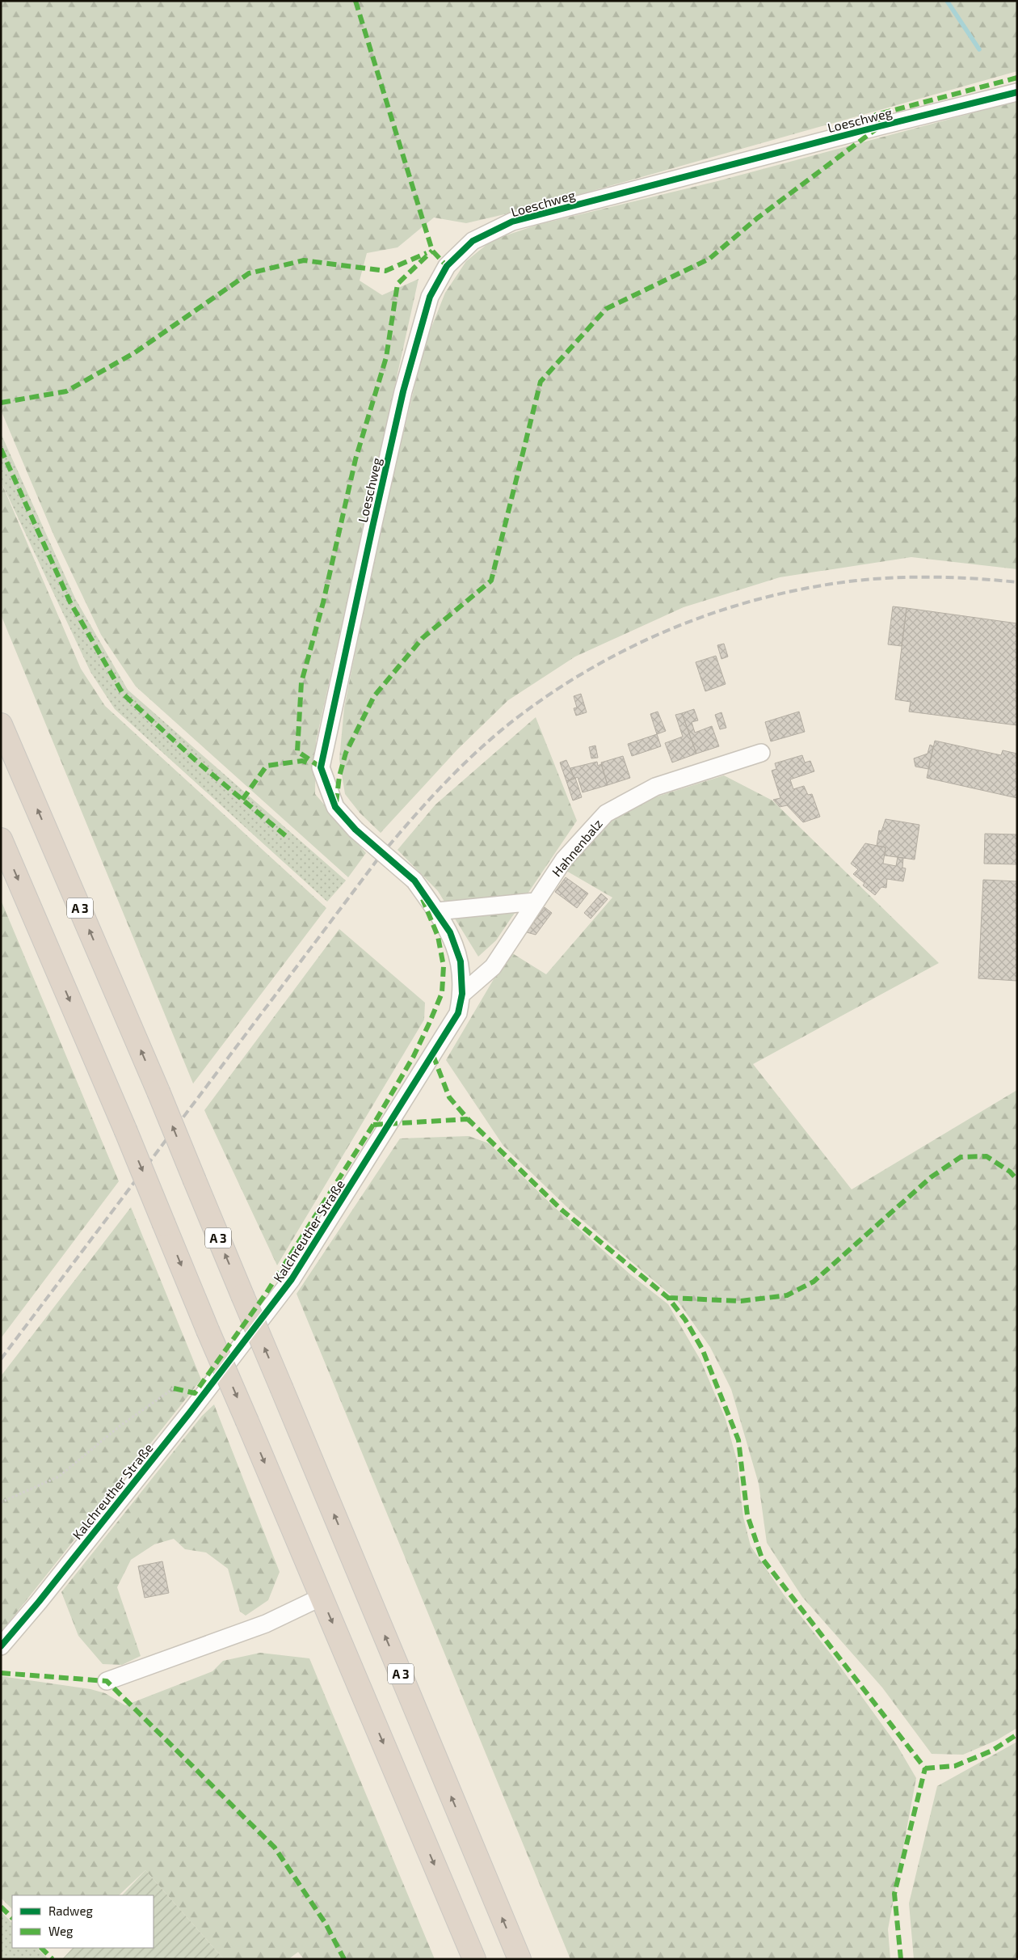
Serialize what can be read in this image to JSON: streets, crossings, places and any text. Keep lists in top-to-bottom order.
{
  "streets": {
    "highway": ["A 3"],
    "street": ["Loeschweg", "Hahnenbalz", "Kalchreuther Straße"]
  },
  "crossings": [
    ["Loeschweg", "Kalchreuther Straße"],
    ["Hahnenbalz", "Kalchreuther Straße"]
  ],
  "legend": ["Radweg", "Weg"]
}
